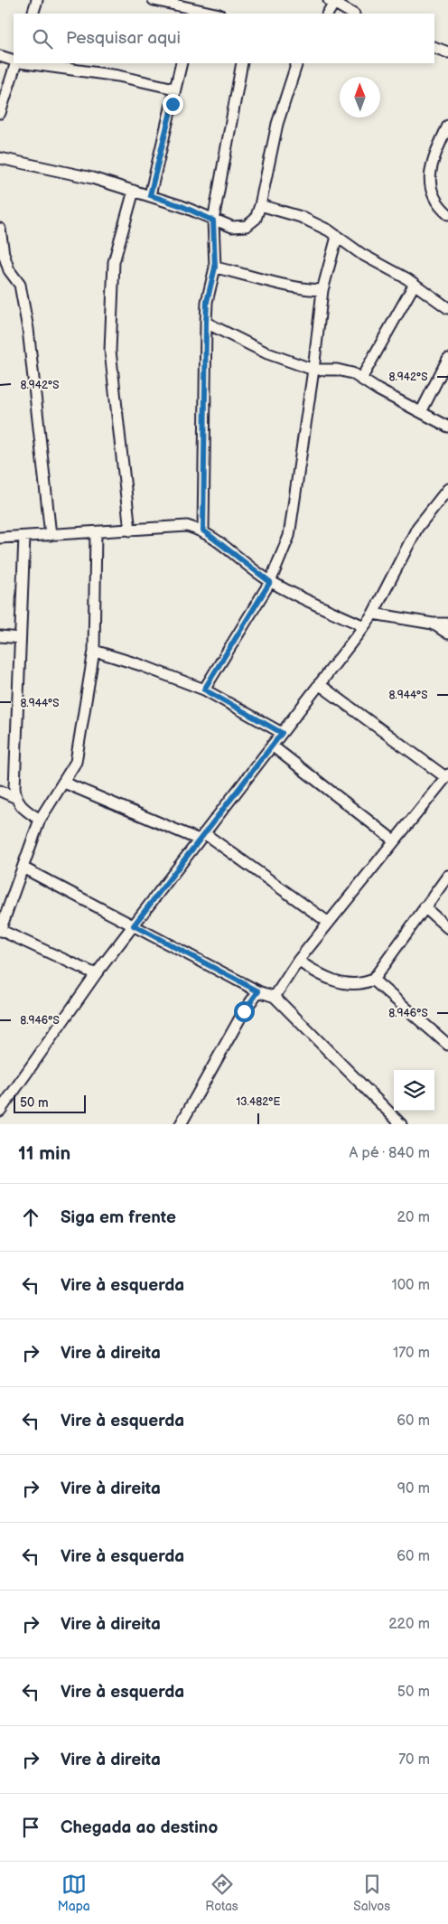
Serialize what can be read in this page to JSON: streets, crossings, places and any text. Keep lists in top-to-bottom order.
{
  "scale_bar": "50 m",
  "north": "top",
  "page": {
    "search": "Pesquisar aqui",
    "scale": "50 m",
    "heading": ["11 min", "A pé · 840 m"],
    "list": [
      ["Siga em frente", "20 m"],
      ["Vire à esquerda", "100 m"],
      ["Vire à direita", "170 m"],
      ["Vire à esquerda", "60 m"],
      ["Vire à direita", "90 m"],
      ["Vire à esquerda", "60 m"],
      ["Vire à direita", "220 m"],
      ["Vire à esquerda", "50 m"],
      ["Vire à direita", "70 m"],
      "Chegada ao destino"
    ],
    "nav": ["Mapa", "Rotas", "Salvos"]
  },
  "coordinates": [
    "8.942°S",
    "8.944°S",
    "8.946°S",
    "13.482°E"
  ]
}
